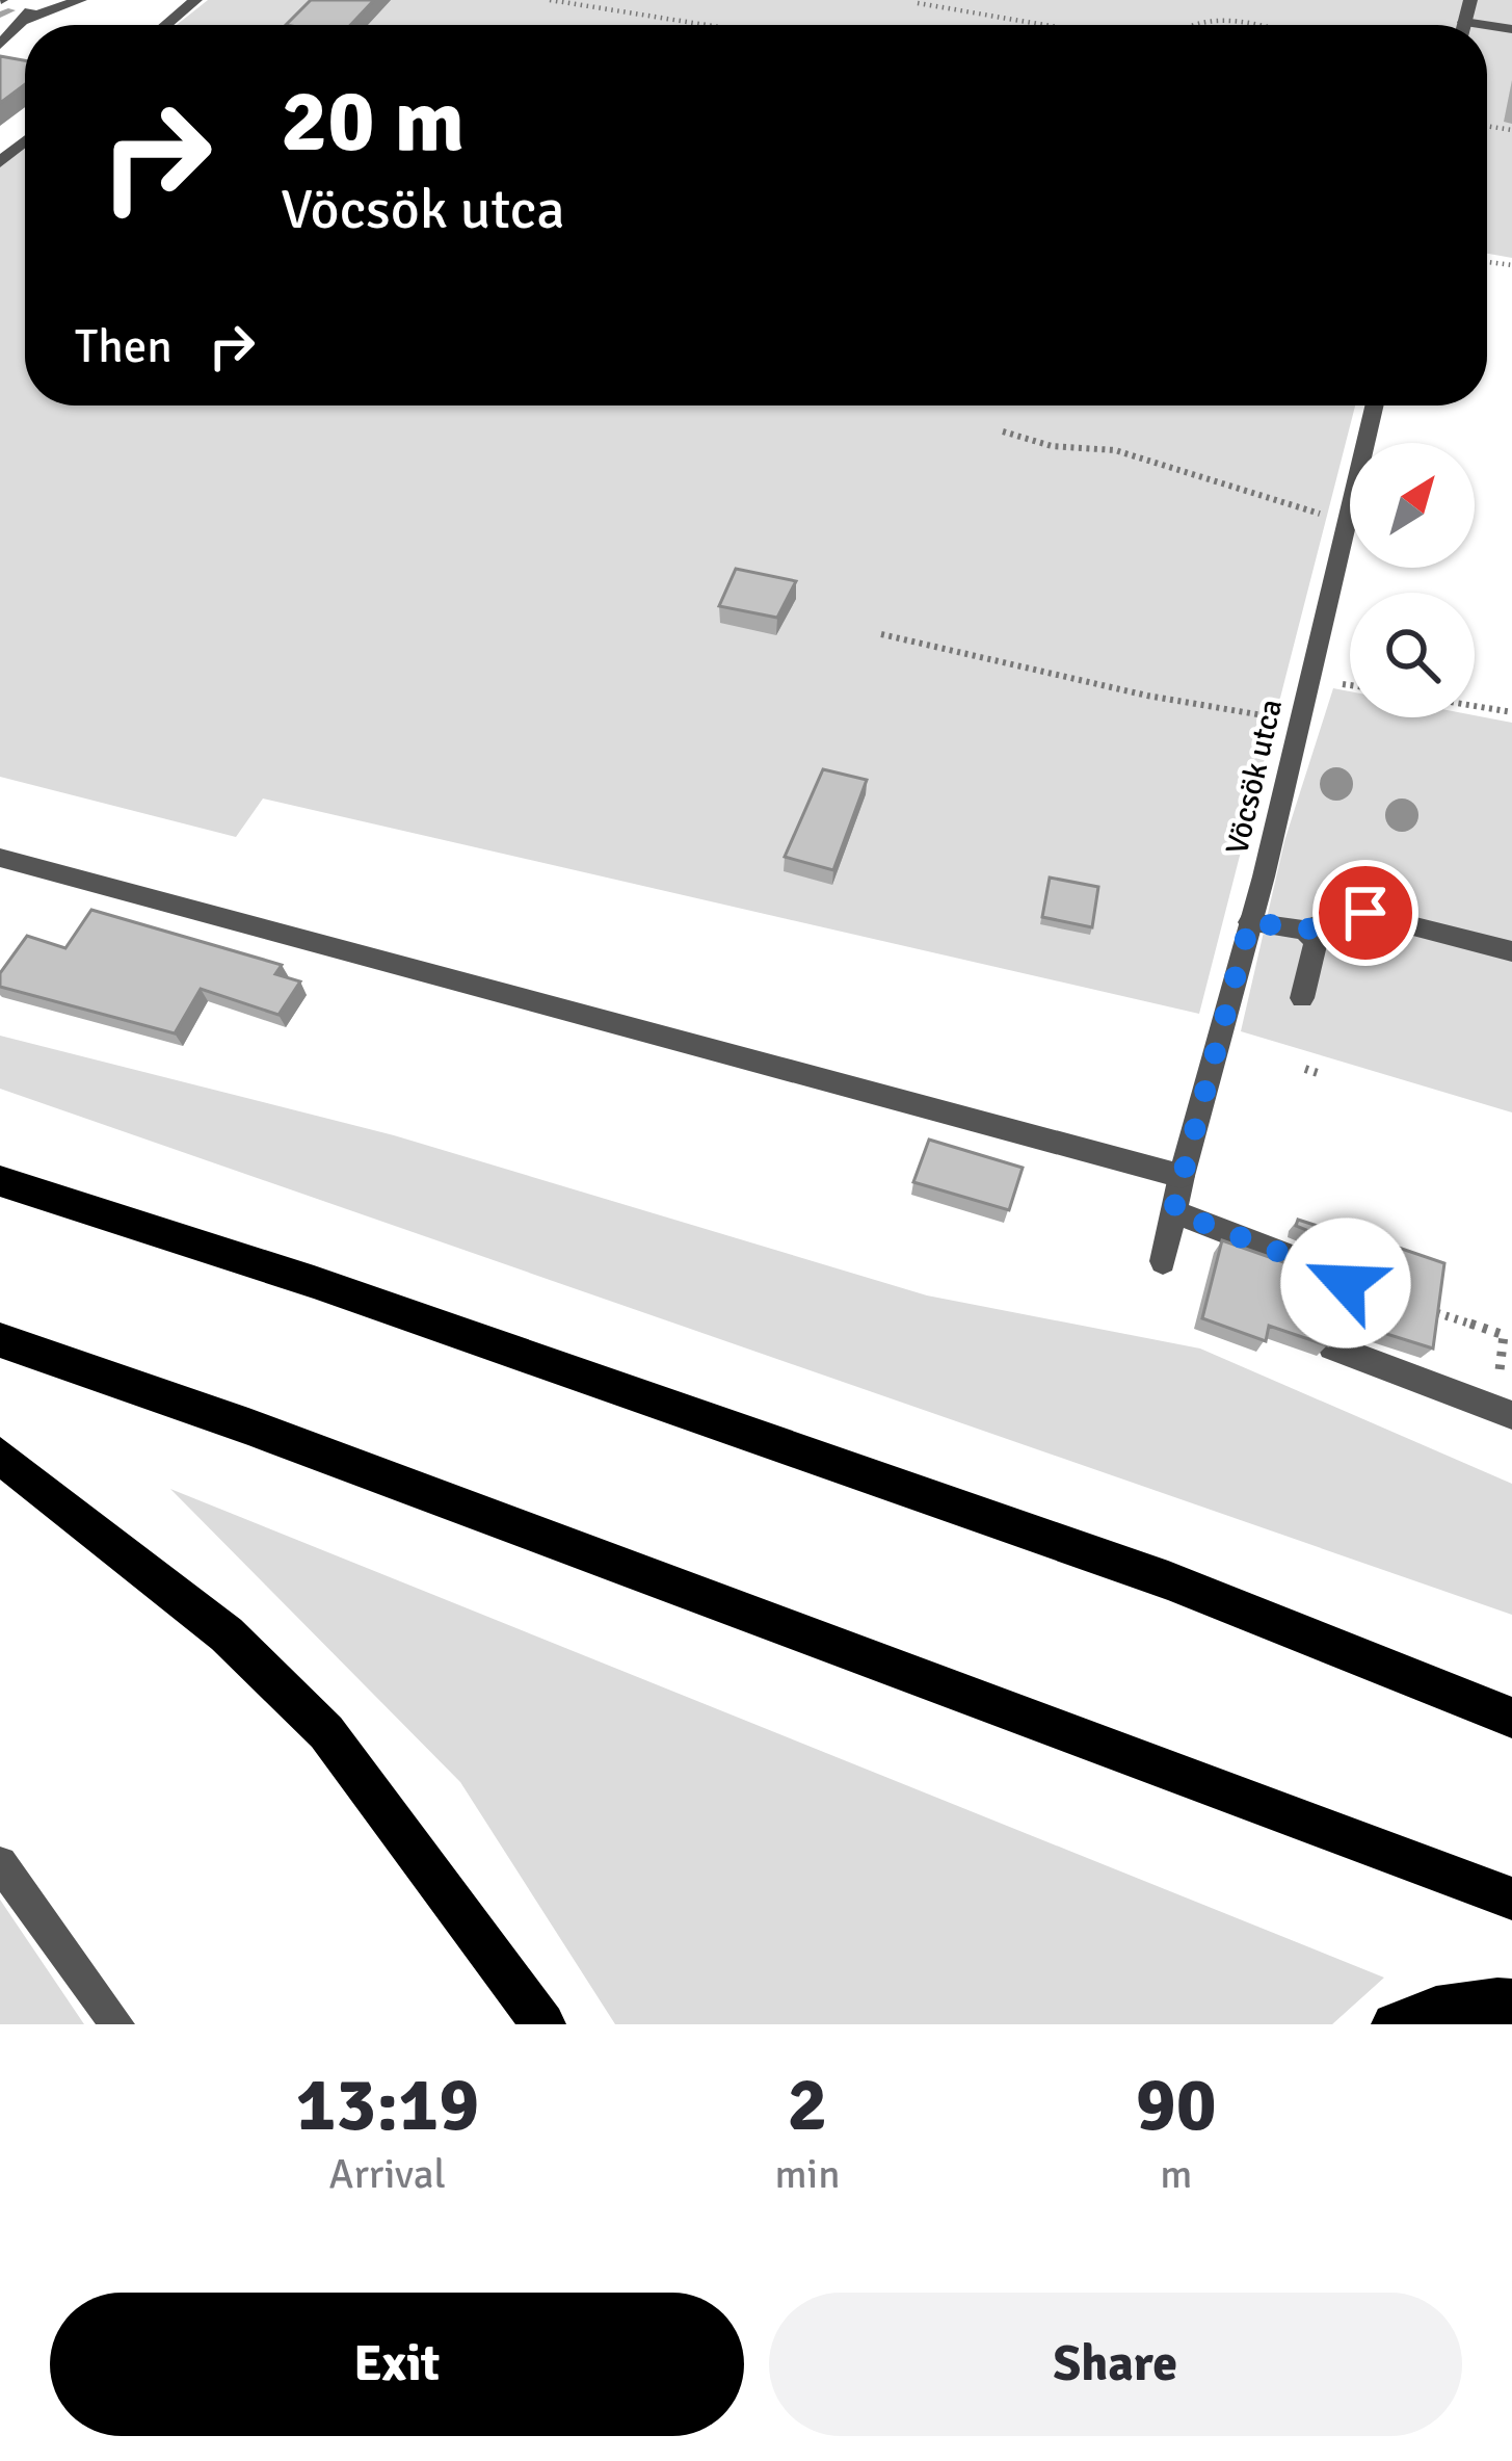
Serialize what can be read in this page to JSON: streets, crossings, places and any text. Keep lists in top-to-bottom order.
{
  "streets": {
    "street": ["Vöcsök utca"]
  },
  "north": "top right",
  "page": {
    "turn": ["20 m", "Vöcsök utca"],
    "then": "Then",
    "eta": [
      "13:19",
      "Arrival",
      "2",
      "min",
      "90",
      "m"
    ],
    "buttons": ["Exit", "Share"]
  }
}
